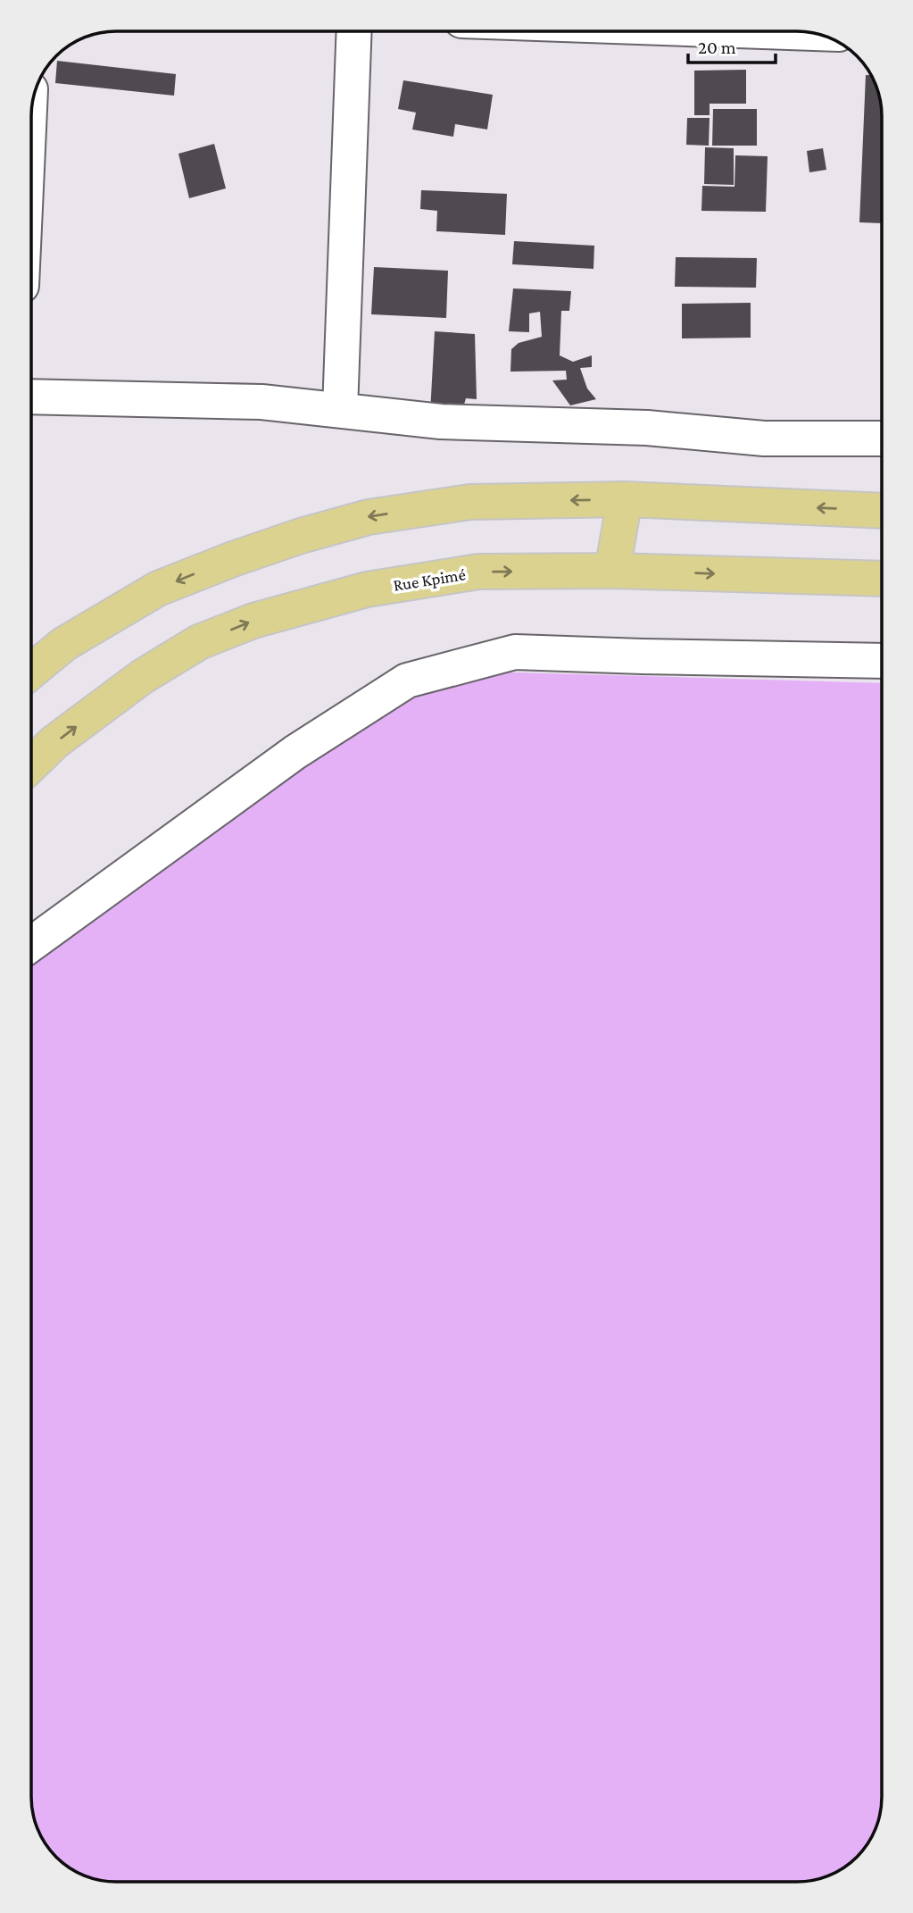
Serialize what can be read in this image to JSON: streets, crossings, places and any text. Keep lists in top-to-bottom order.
{
  "streets": {
    "main road": ["Rue Kpimé"]
  },
  "scale_bar": "20 m"
}
